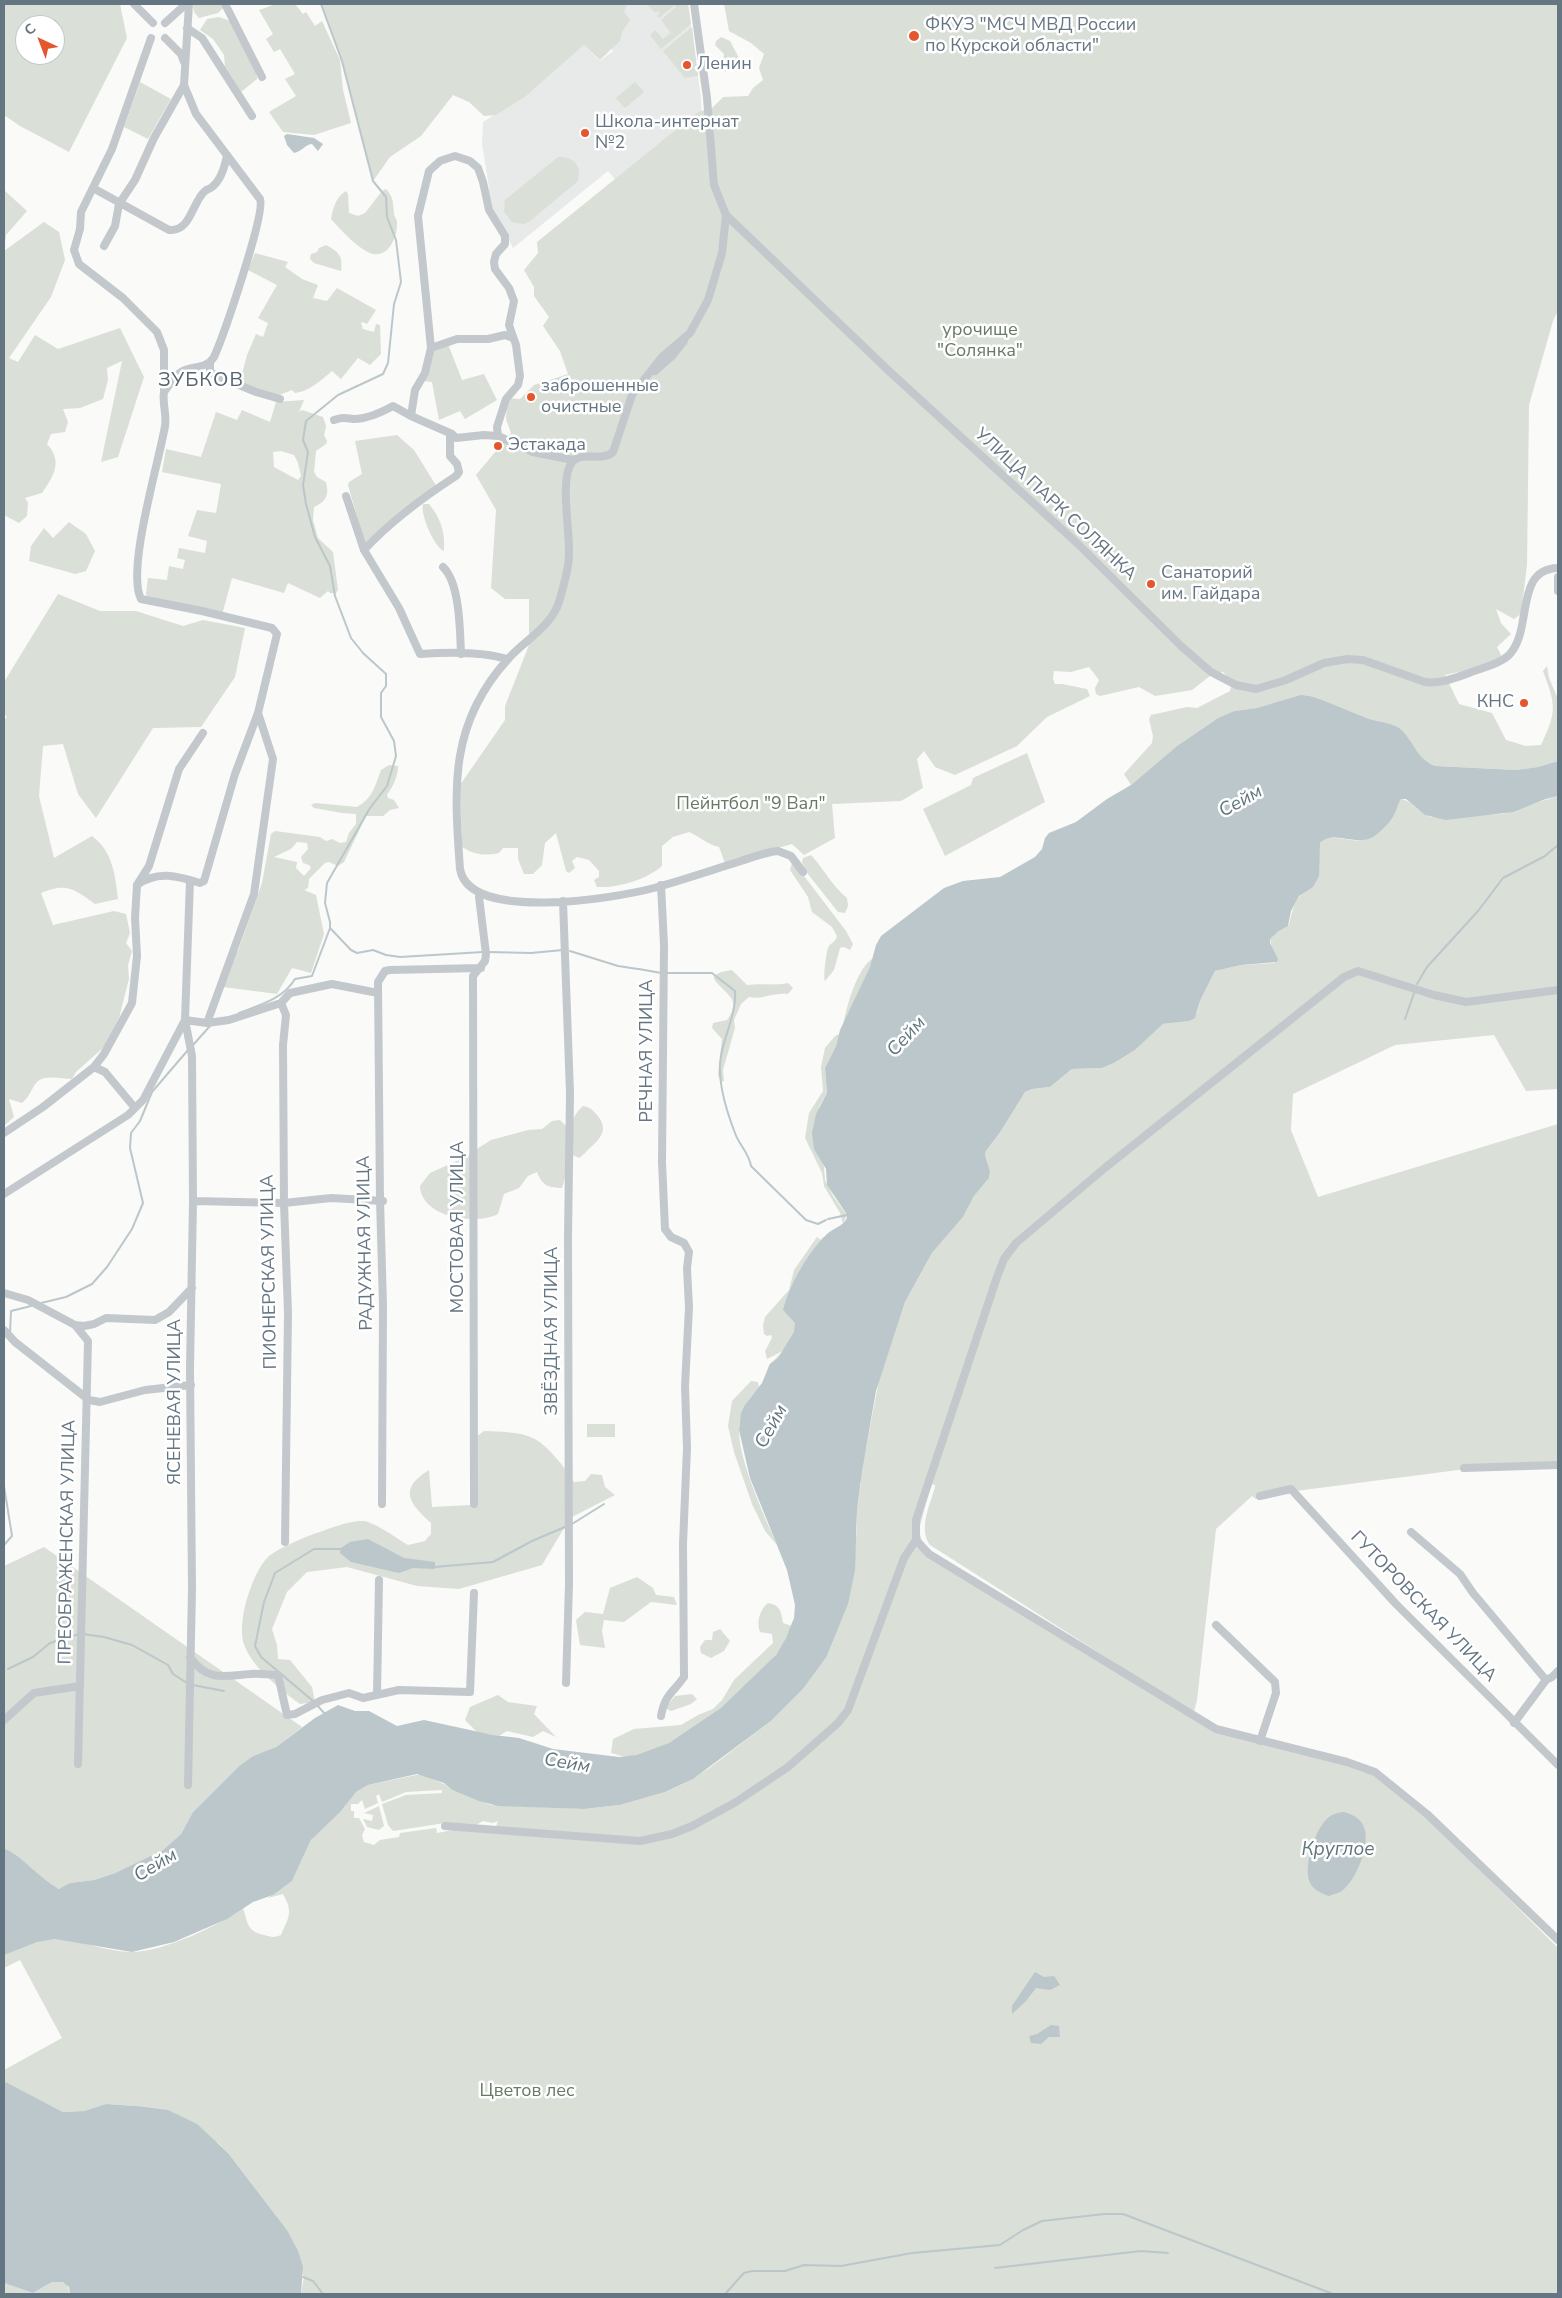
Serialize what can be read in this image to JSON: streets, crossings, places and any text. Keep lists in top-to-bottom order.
{
  "streets": {
    "street": [
      "УЛИЦА ПАРК СОЛЯНКА",
      "РЕЧНАЯ УЛИЦА",
      "МОСТОВАЯ УЛИЦА",
      "РАДУЖНАЯ УЛИЦА",
      "ПИОНЕРСКАЯ УЛИЦА",
      "ЗВЁЗДНАЯ УЛИЦА",
      "ЯСЕНЕВАЯ УЛИЦА",
      "ПРЕОБРАЖЕНСКАЯ УЛИЦА",
      "ГУТОРОВСКАЯ УЛИЦА"
    ]
  },
  "crossings": [
    ["МОСТОВАЯ УЛИЦА", "РАДУЖНАЯ УЛИЦА"]
  ],
  "districts": ["ЗУБКОВ"],
  "water": ["Сейм", "Круглое"],
  "parks": ["урочище \"Солянка\"", "Пейнтбол \"9 Вал\"", "Цветов лес"],
  "places": [
    "ФКУЗ \"МСЧ МВД России по Курской области\"",
    "Ленин",
    "Школа-интернат №2",
    "заброшенные очистные",
    "Эстакада",
    "Санаторий им. Гайдара",
    "КНС"
  ],
  "north": "top left"
}
